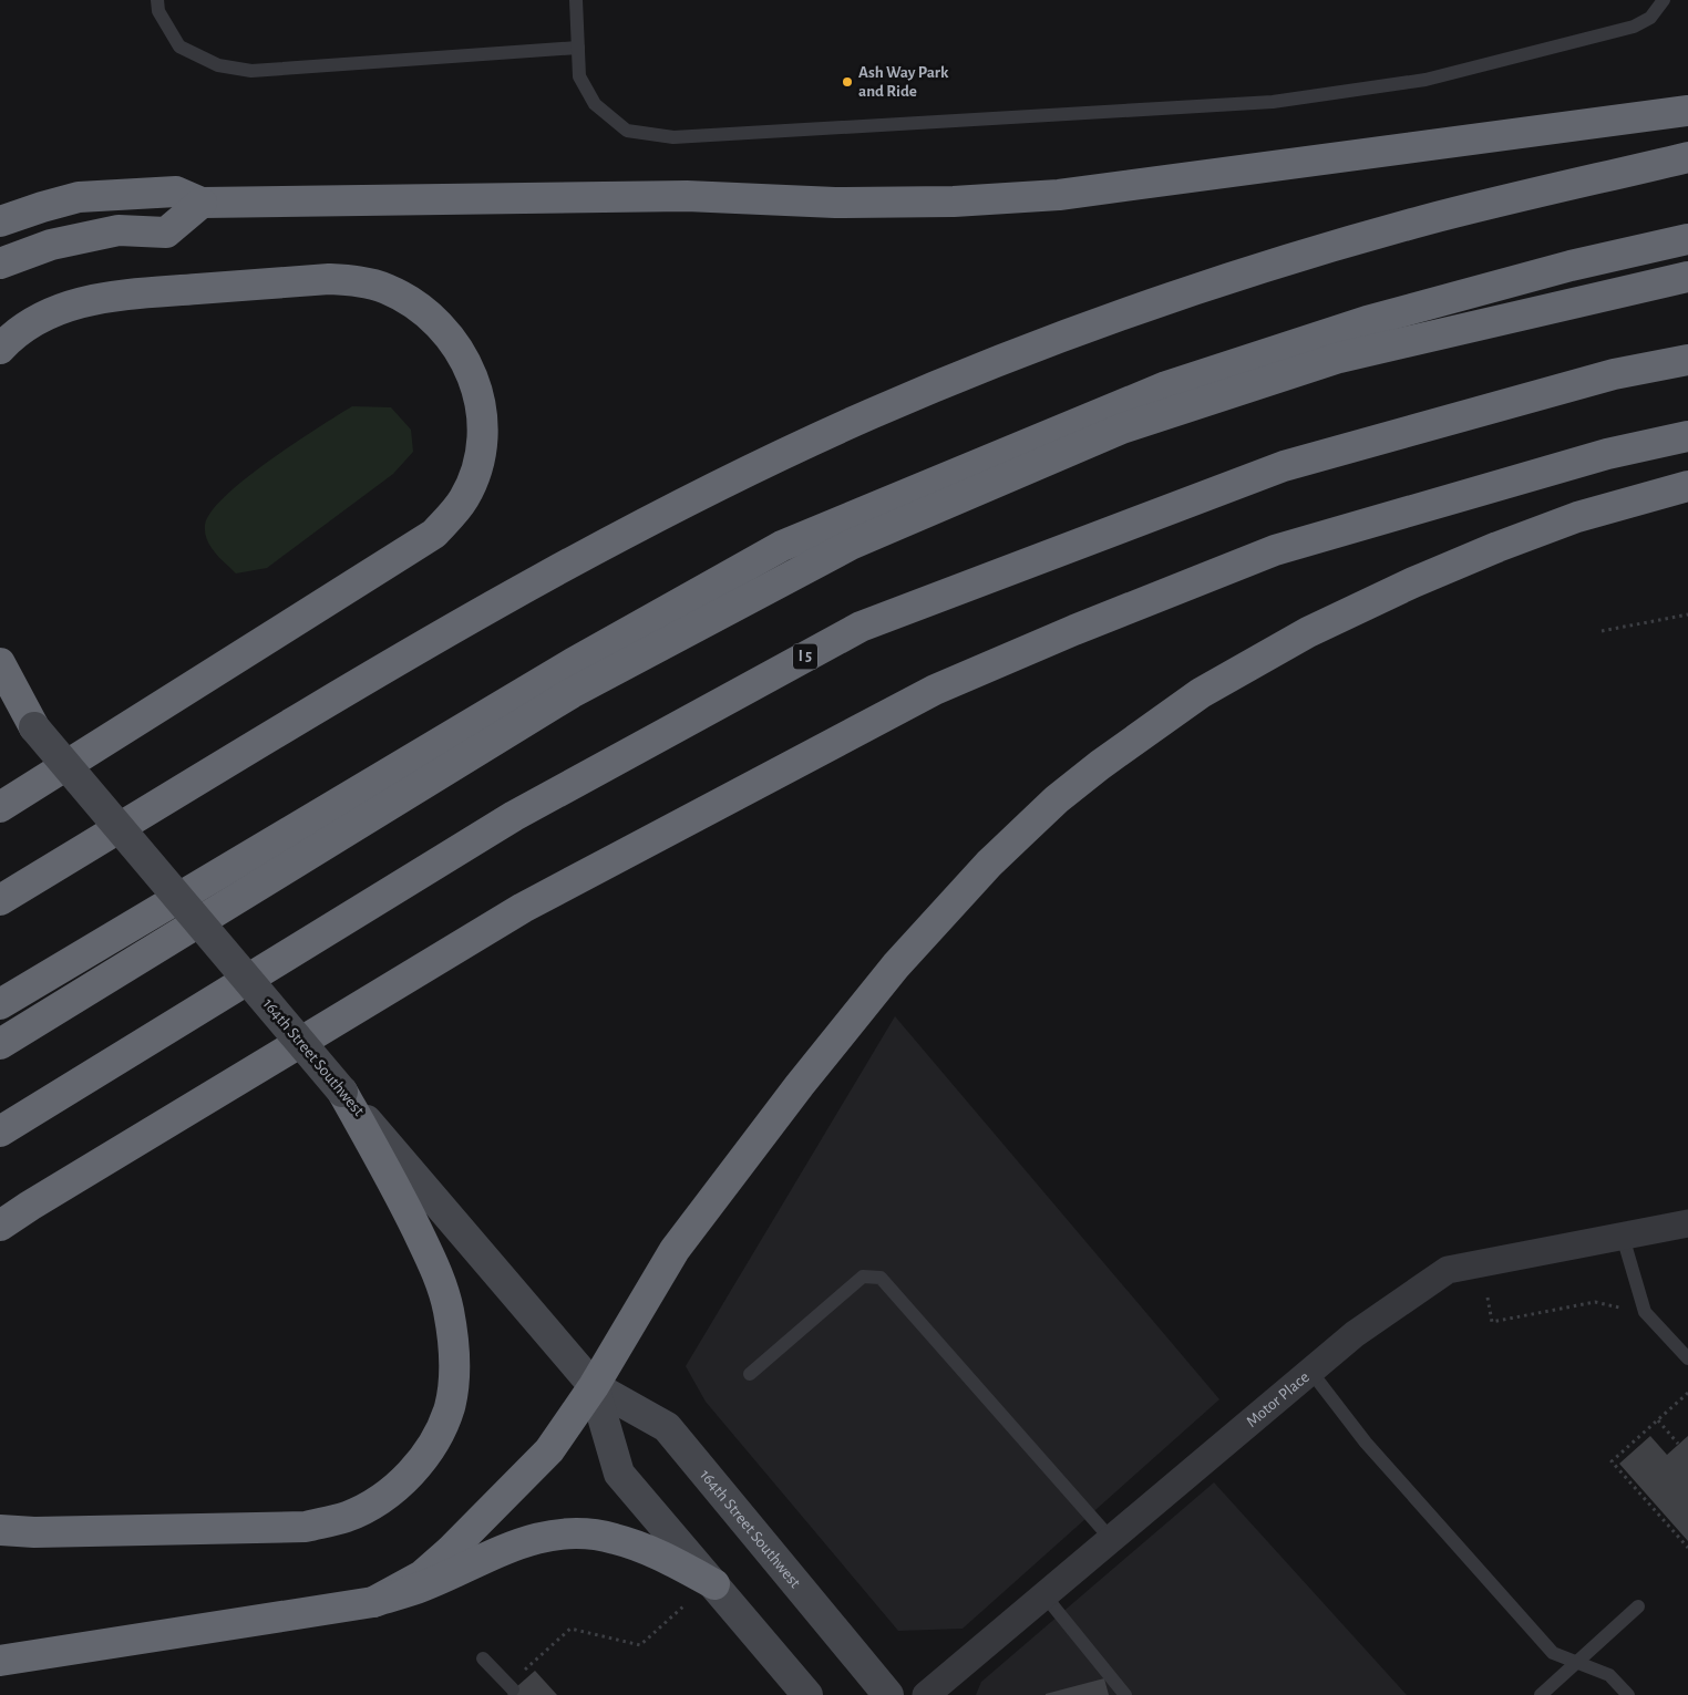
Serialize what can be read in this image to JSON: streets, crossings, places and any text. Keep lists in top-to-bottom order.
{
  "streets": {
    "highway": ["I 5"],
    "main road": ["164th Street Southwest"],
    "street": ["Motor Place"]
  },
  "places": ["Ash Way Park and Ride"]
}
